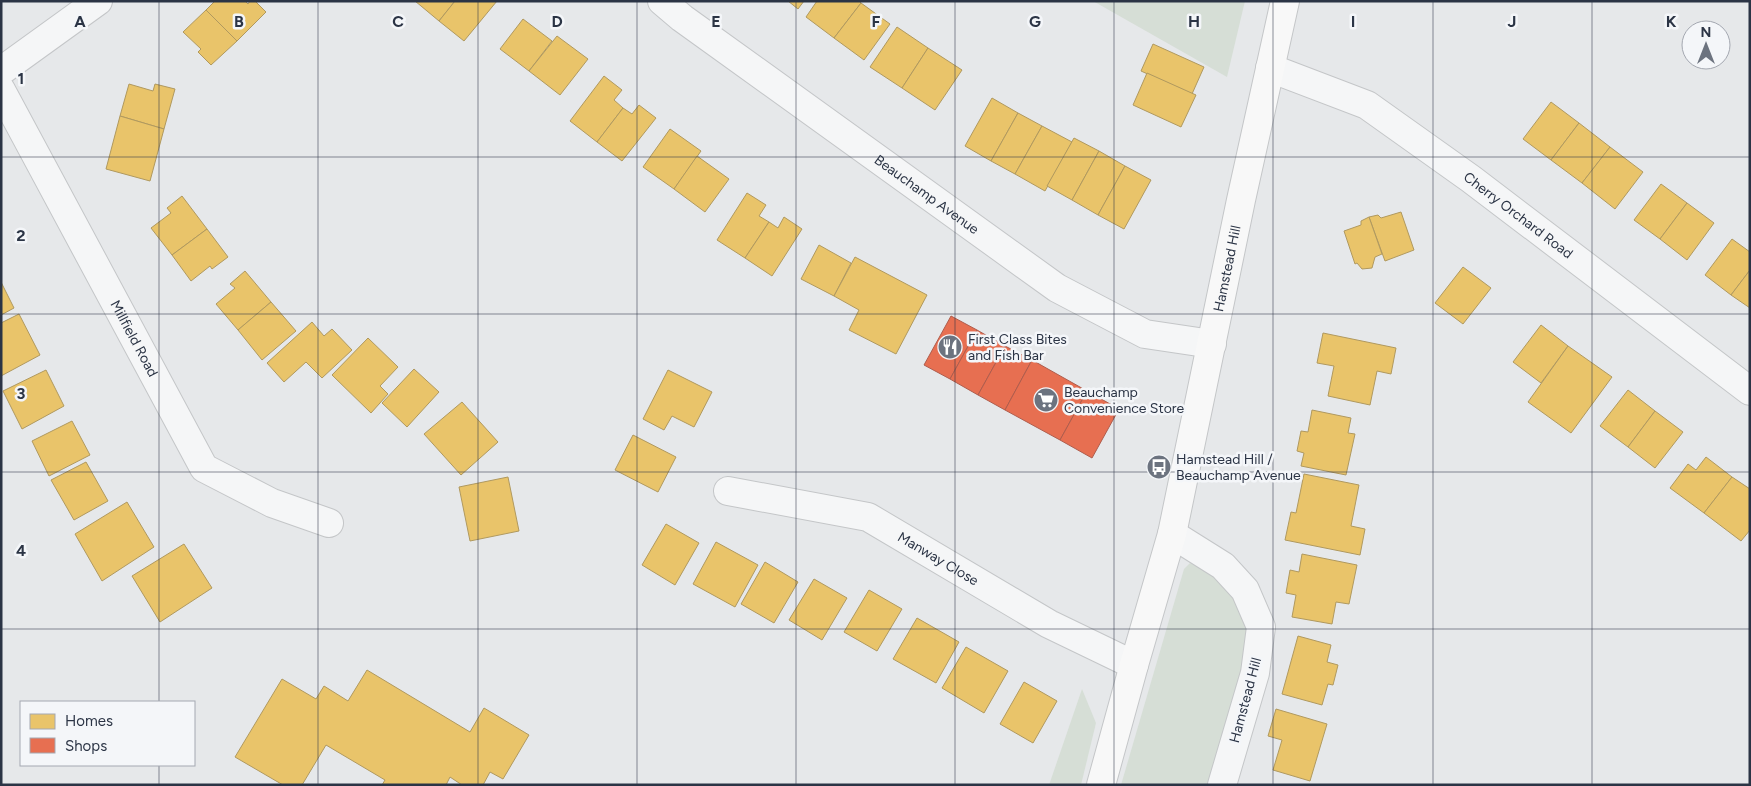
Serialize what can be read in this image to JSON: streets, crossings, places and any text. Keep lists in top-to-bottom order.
{
  "streets": {
    "main road": ["Hamstead Hill"],
    "street": [
      "Beauchamp Avenue",
      "Cherry Orchard Road",
      "Millfield Road",
      "Manway Close"
    ]
  },
  "crossings": [
    ["Beauchamp Avenue", "Hamstead Hill"],
    ["Cherry Orchard Road", "Hamstead Hill"],
    ["Hamstead Hill", "Manway Close"]
  ],
  "places": {
    "restaurant": ["First Class Bites and Fish Bar"],
    "supermarket": ["Beauchamp Convenience Store"],
    "bus stop": ["Hamstead Hill / Beauchamp Avenue"]
  },
  "legend": ["Homes", "Shops"],
  "north": "top",
  "grid": {
    "columns": [
      "A",
      "B",
      "C",
      "D",
      "E",
      "F",
      "G",
      "H",
      "I",
      "J",
      "K"
    ],
    "rows": [
      "1",
      "2",
      "3",
      "4"
    ]
  }
}
